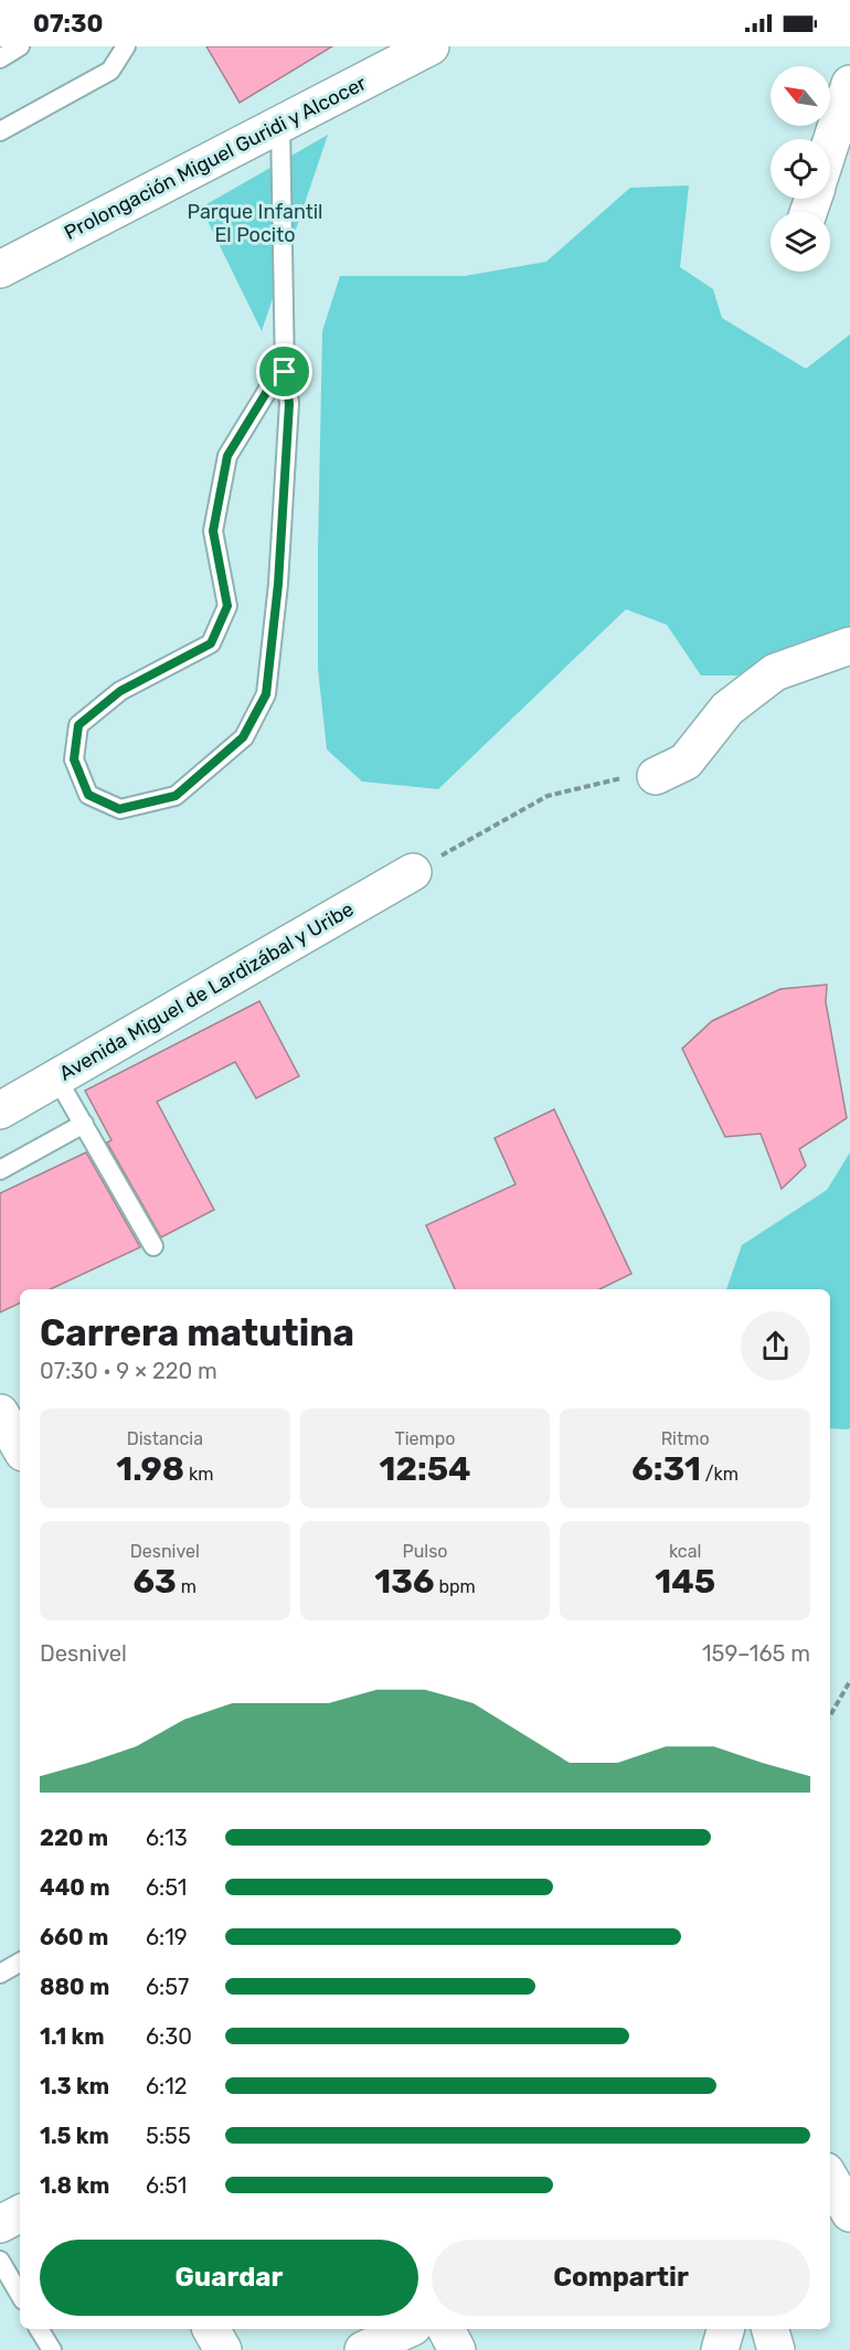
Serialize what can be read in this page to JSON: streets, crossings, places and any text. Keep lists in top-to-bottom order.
{
  "streets": {
    "street": ["Prolongación Miguel Guridi y Alcocer", "Avenida Miguel de Lardizábal y Uribe"]
  },
  "parks": ["Parque Infantil El Pocito"],
  "north": "top left",
  "page": {
    "status": "07:30",
    "heading": ["Carrera matutina", "07:30 · 9 × 220 m"],
    "stats": [
      ["Distancia", "1.98 km"],
      ["Tiempo", "12:54"],
      ["Ritmo", "6:31 /km"],
      ["Desnivel", "63 m"],
      ["Pulso", "136 bpm"],
      ["kcal", "145"]
    ],
    "chart": ["Desnivel", "159–165 m"],
    "list": [
      {
        "name": "220 m",
        "note": "6:13"
      },
      {
        "name": "440 m",
        "note": "6:51"
      },
      {
        "name": "660 m",
        "note": "6:19"
      },
      {
        "name": "880 m",
        "note": "6:57"
      },
      {
        "name": "1.1 km",
        "note": "6:30"
      },
      {
        "name": "1.3 km",
        "note": "6:12"
      },
      {
        "name": "1.5 km",
        "note": "5:55"
      },
      {
        "name": "1.8 km",
        "note": "6:51"
      }
    ],
    "buttons": ["Guardar", "Compartir"]
  }
}
